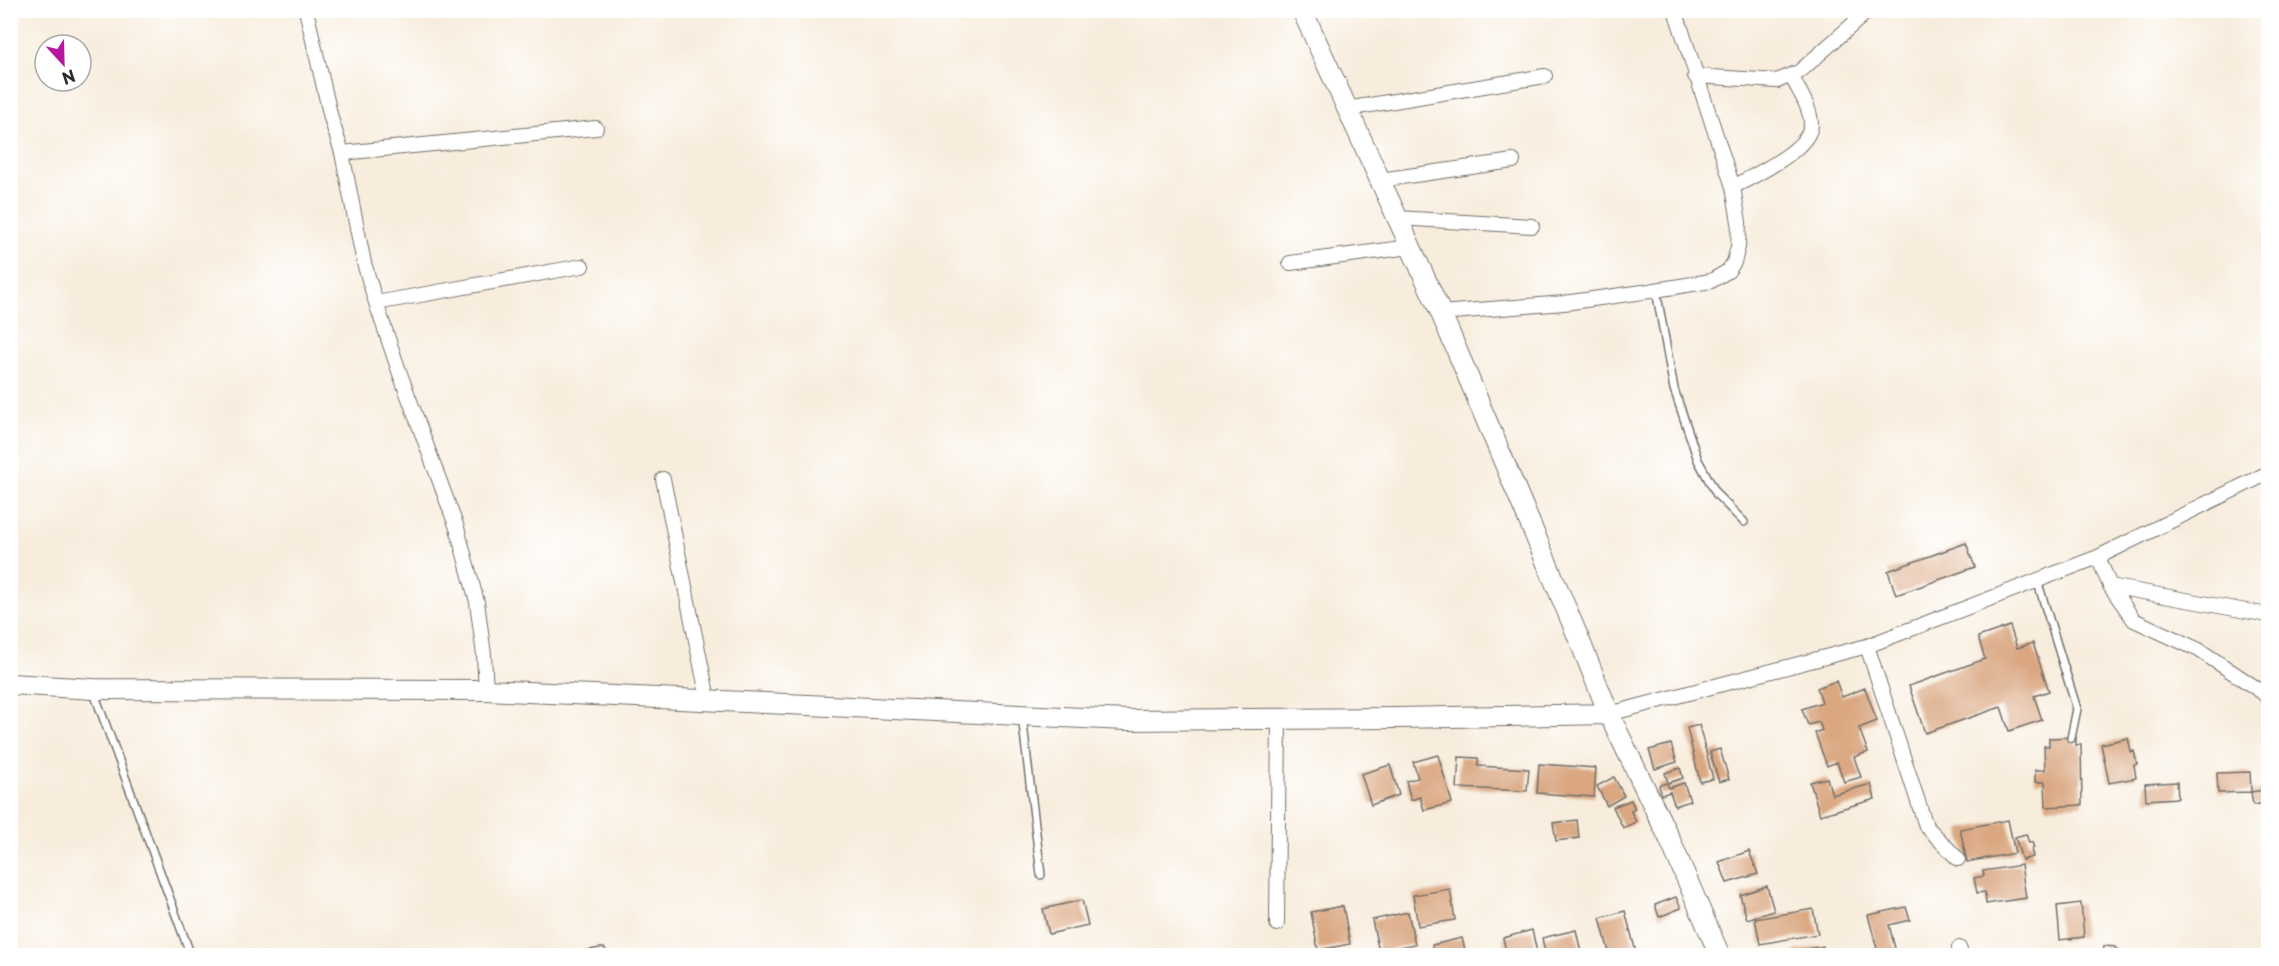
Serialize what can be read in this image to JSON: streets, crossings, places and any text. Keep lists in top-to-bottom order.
{
  "north": "bottom"
}
